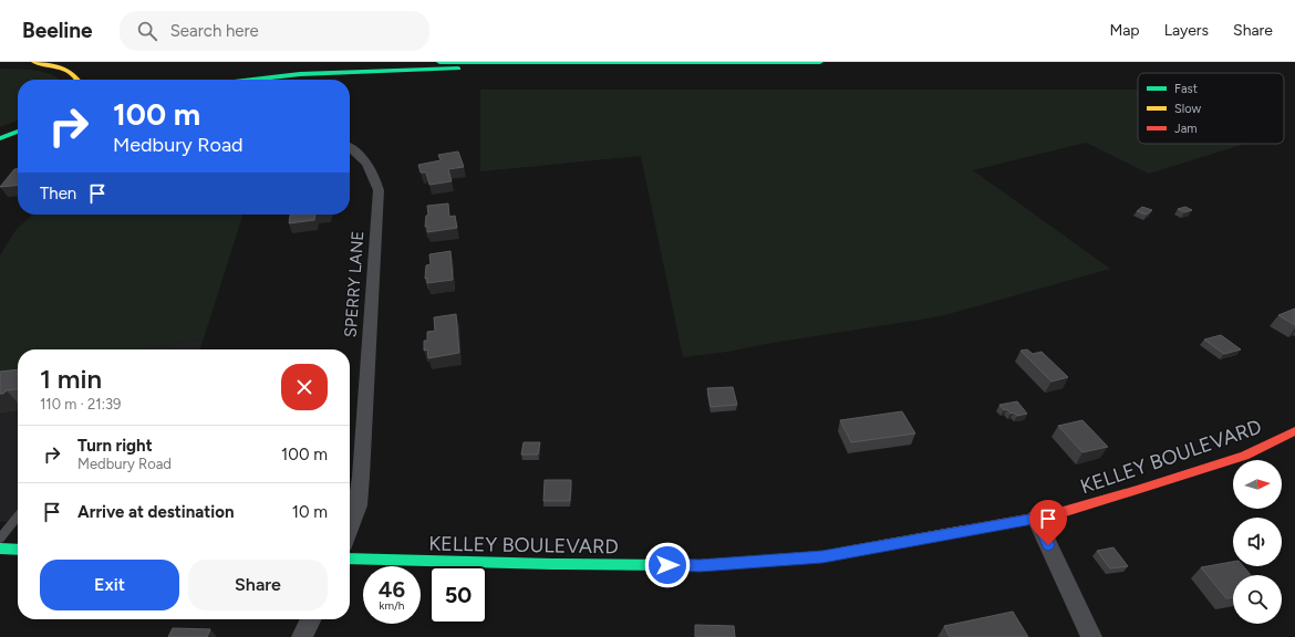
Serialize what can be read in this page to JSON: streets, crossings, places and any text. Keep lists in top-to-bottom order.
{
  "streets": {
    "main road": ["KELLEY BOULEVARD"],
    "street": ["SPERRY LANE"]
  },
  "legend": ["Fast", "Slow", "Jam"],
  "north": "right",
  "page": {
    "header": "Beeline",
    "search": "Search here",
    "nav": ["Map", "Layers", "Share"],
    "turn": ["100 m", "Medbury Road"],
    "then": "Then",
    "heading": ["1 min", "110 m · 21:39"],
    "list": [
      {
        "name": "Turn right",
        "note": "Medbury Road",
        "value": "100 m"
      },
      {
        "name": "Arrive at destination",
        "value": "10 m"
      }
    ],
    "buttons": ["Exit", "Share"],
    "speed": "46 km/h",
    "limit": "50"
  }
}
